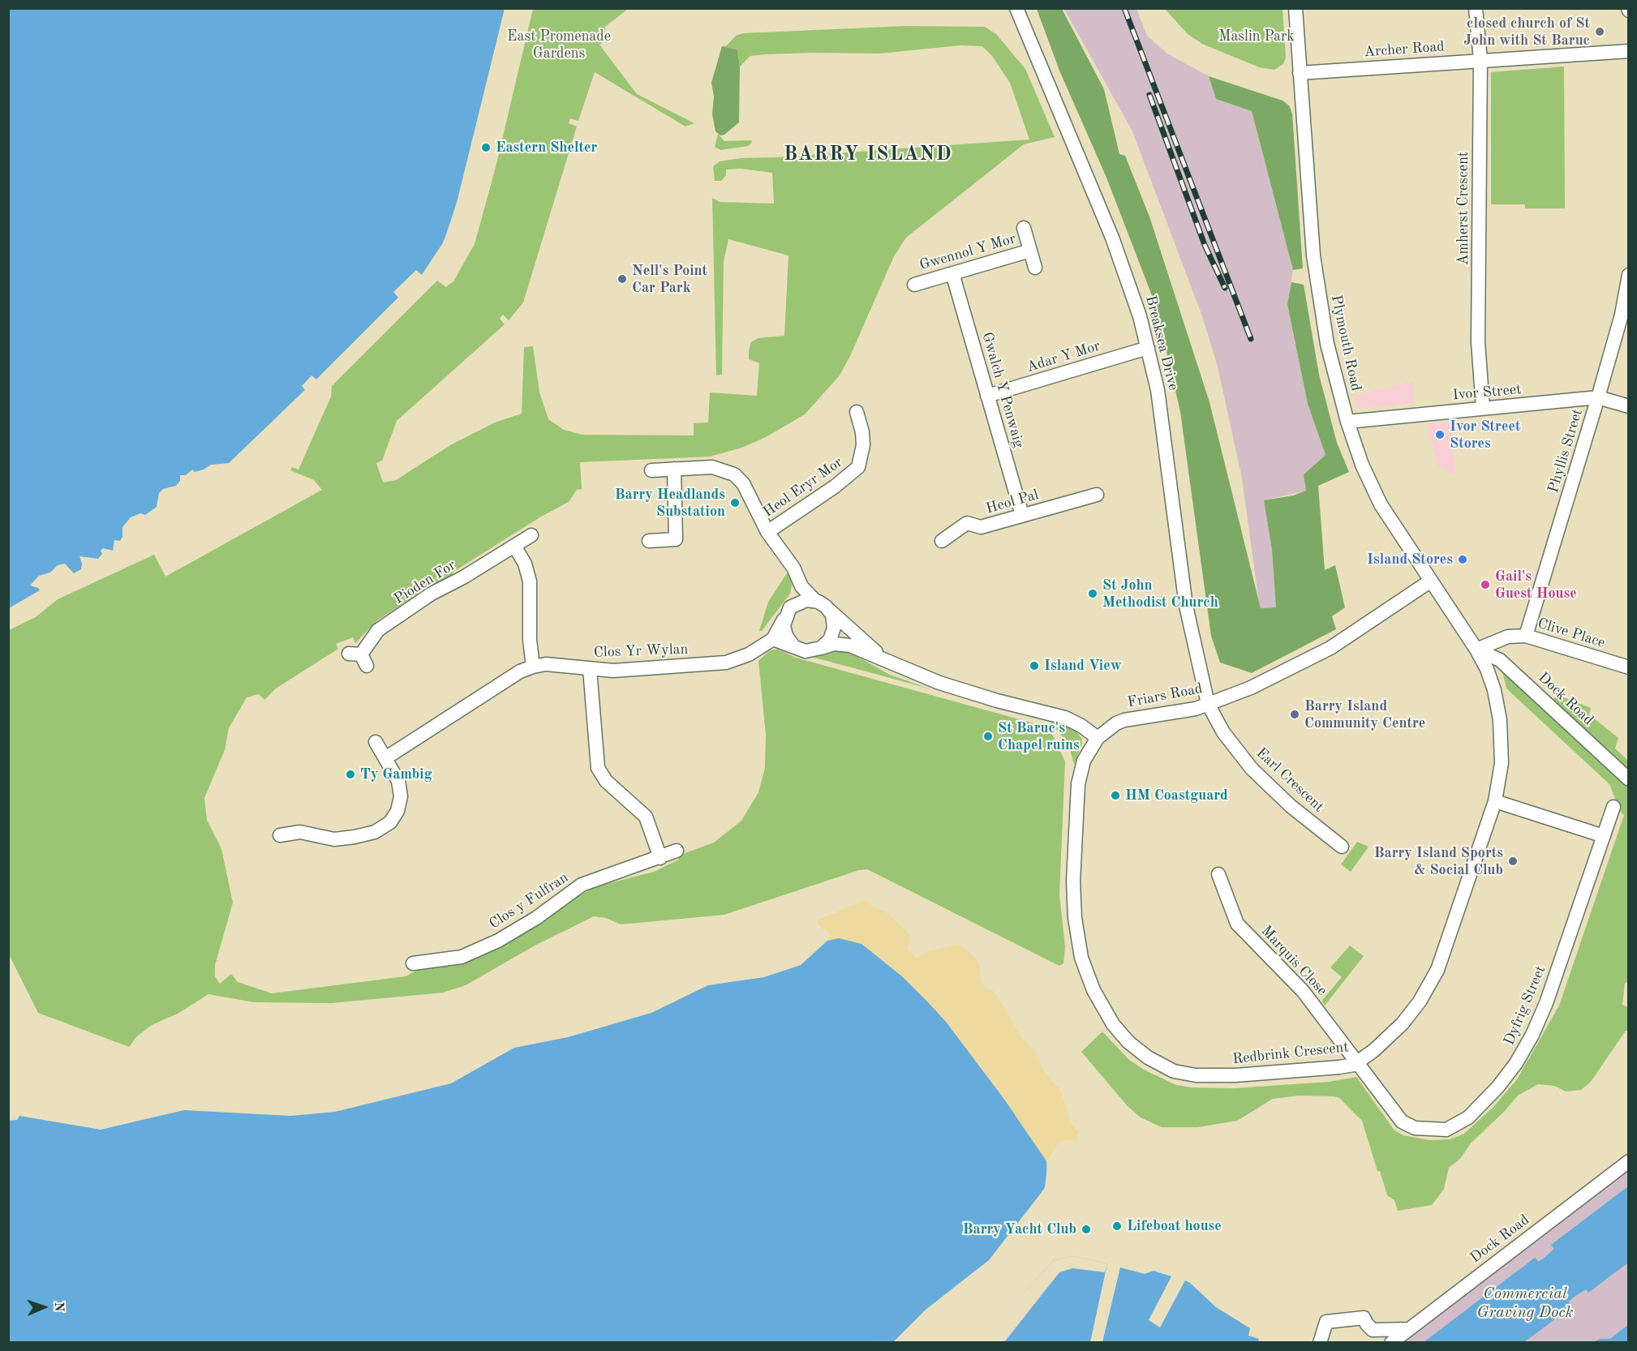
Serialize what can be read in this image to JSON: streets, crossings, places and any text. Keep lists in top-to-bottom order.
{
  "streets": {
    "street": [
      "Archer Road",
      "Amherst Crescent",
      "Gwennol Y Mor",
      "Breaksea Drive",
      "Plymouth Road",
      "Adar Y Mor",
      "Gwalch Y Penwaig",
      "Ivor Street",
      "Phyllis Street",
      "Heol Eryr Mor",
      "Heol Pal",
      "Pioden For",
      "Clive Place",
      "Clos Yr Wylan",
      "Friars Road",
      "Dock Road",
      "Earl Crescent",
      "Clos y Fulfran",
      "Marquis Close",
      "Dyfrig Street",
      "Redbrink Crescent"
    ]
  },
  "crossings": [
    ["Archer Road", "Amherst Crescent"],
    ["Archer Road", "Plymouth Road"],
    ["Amherst Crescent", "Ivor Street"],
    ["Gwennol Y Mor", "Gwalch Y Penwaig"],
    ["Breaksea Drive", "Adar Y Mor"],
    ["Breaksea Drive", "Friars Road"],
    ["Breaksea Drive", "Earl Crescent"],
    ["Plymouth Road", "Ivor Street"],
    ["Plymouth Road", "Clive Place"],
    ["Plymouth Road", "Friars Road"],
    ["Plymouth Road", "Dock Road"],
    ["Plymouth Road", "Redbrink Crescent"],
    ["Adar Y Mor", "Gwalch Y Penwaig"],
    ["Gwalch Y Penwaig", "Heol Pal"],
    ["Ivor Street", "Phyllis Street"],
    ["Phyllis Street", "Clive Place"],
    ["Clive Place", "Dock Road"],
    ["Clive Place", "Redbrink Crescent"],
    ["Friars Road", "Earl Crescent"],
    ["Friars Road", "Redbrink Crescent"],
    ["Dock Road", "Redbrink Crescent"],
    ["Marquis Close", "Dyfrig Street"],
    ["Marquis Close", "Redbrink Crescent"],
    ["Dyfrig Street", "Redbrink Crescent"]
  ],
  "districts": ["BARRY ISLAND"],
  "water": ["Commercial Graving Dock"],
  "parks": ["East Promenade Gardens", "Maslin Park"],
  "places": [
    "closed church of St John with St Baruc",
    "Eastern Shelter",
    "Nell's Point Car Park",
    "Ivor Street Stores",
    "Barry Headlands Substation",
    "Island Stores",
    "Gail's Guest House",
    "St John Methodist Church",
    "Island View",
    "Barry Island Community Centre",
    "St Baruc's Chapel ruins",
    "Ty Gambig",
    "HM Coastguard",
    "Barry Island Sports & Social Club",
    "Lifeboat house",
    "Barry Yacht Club"
  ],
  "north": "right"
}
